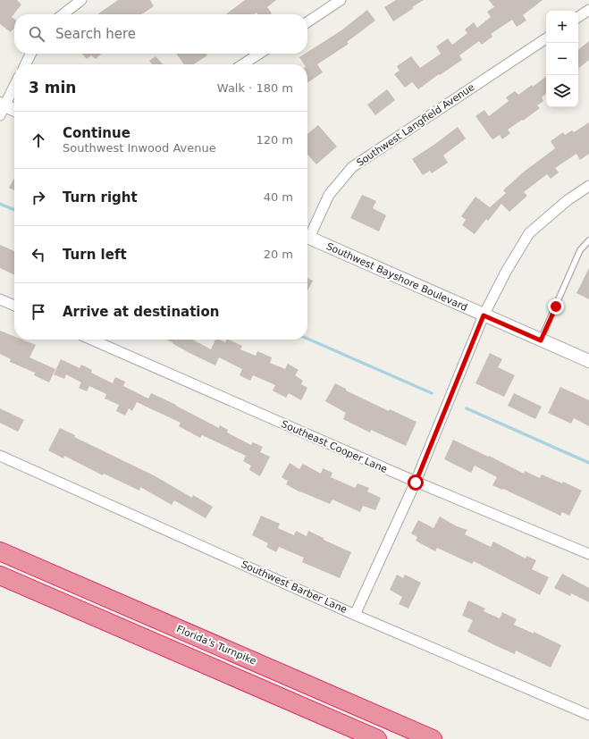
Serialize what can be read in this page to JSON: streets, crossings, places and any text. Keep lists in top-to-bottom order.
{
  "streets": {
    "highway": ["Florida's Turnpike"],
    "street": [
      "Southwest Langfield Avenue",
      "Southwest Bayshore Boulevard",
      "Southeast Cooper Lane",
      "Southwest Barber Lane"
    ]
  },
  "page": {
    "map_buttons": ["+", "−"],
    "search": "Search here",
    "heading": ["3 min", "Walk · 180 m"],
    "list": [
      ["Continue", "Southwest Inwood Avenue", "120 m"],
      ["Turn right", "40 m"],
      ["Turn left", "20 m"],
      "Arrive at destination"
    ]
  }
}
